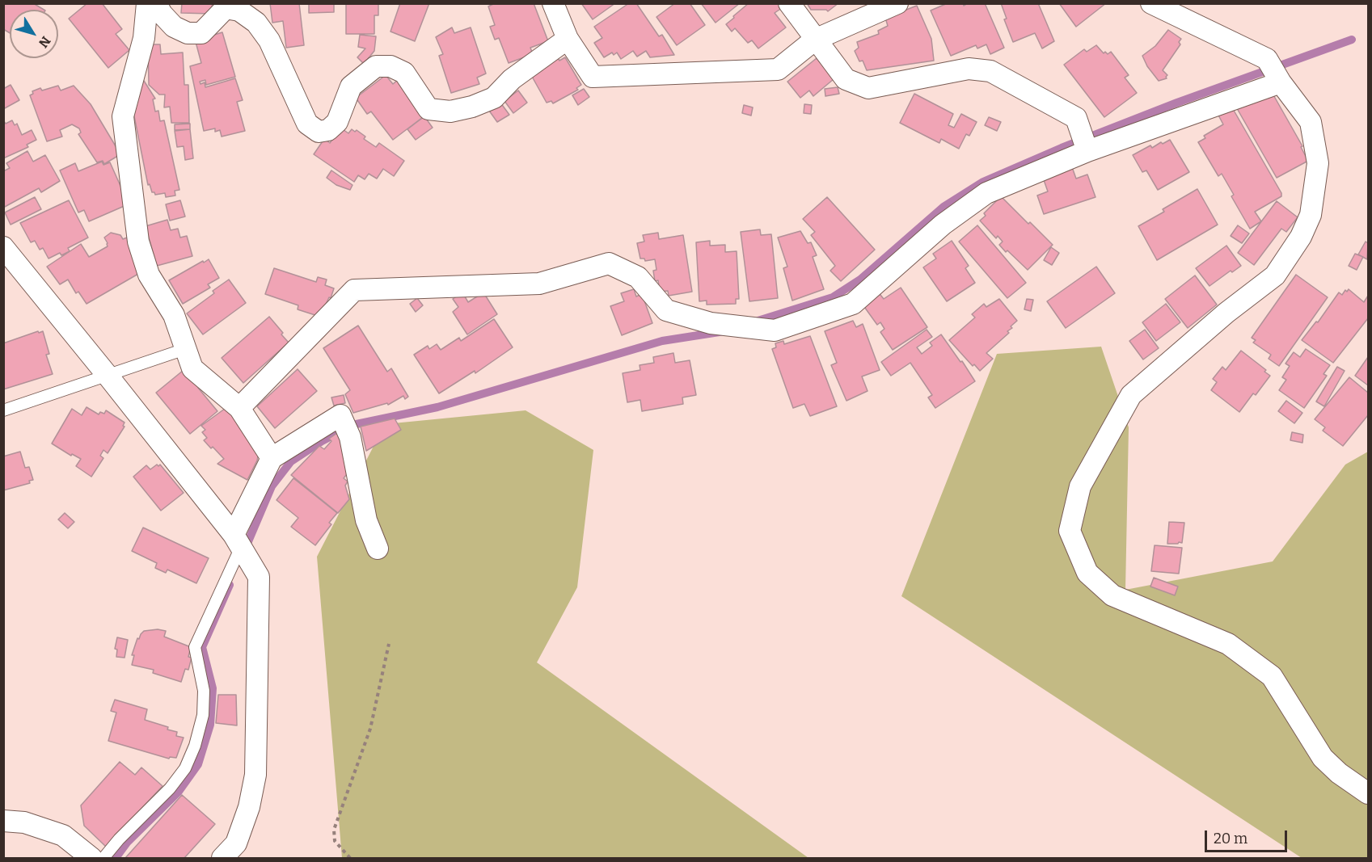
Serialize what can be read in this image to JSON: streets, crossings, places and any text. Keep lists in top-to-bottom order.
{
  "scale_bar": "20 m",
  "north": "bottom right"
}
